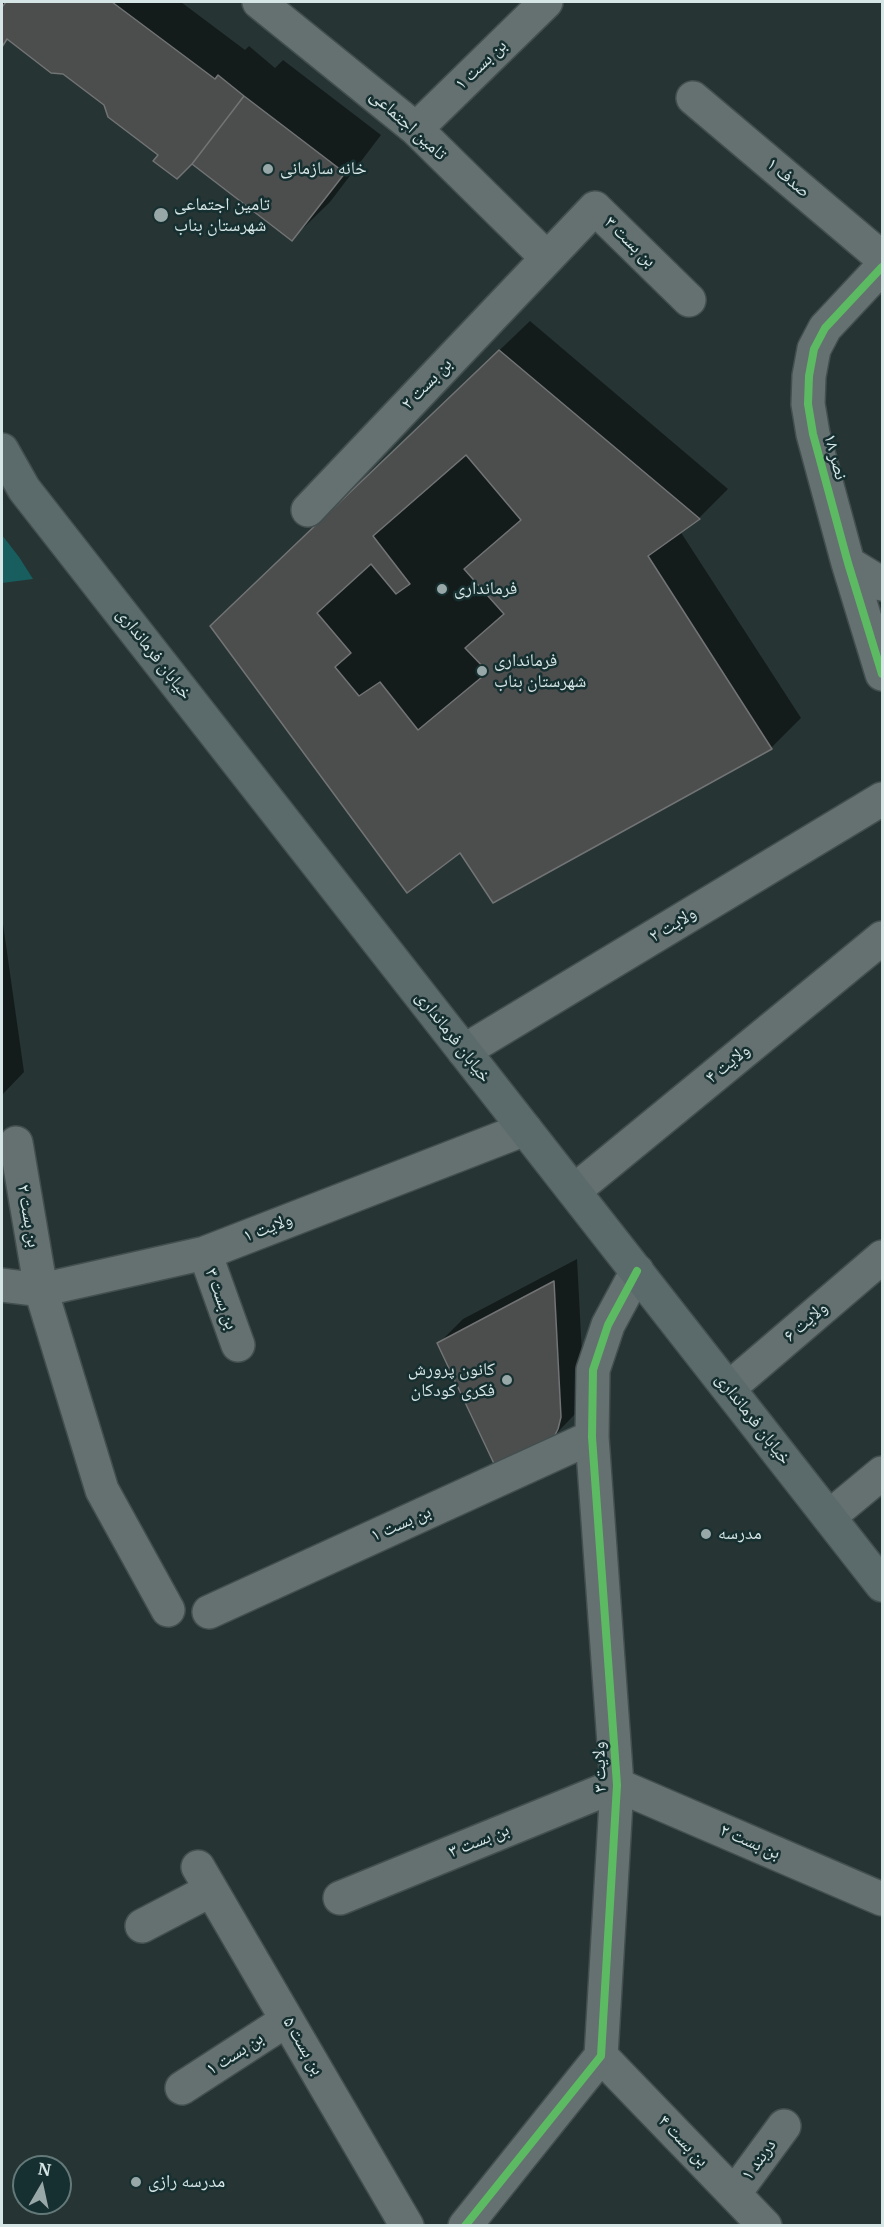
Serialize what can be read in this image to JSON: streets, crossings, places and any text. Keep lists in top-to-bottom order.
{
  "streets": {
    "main road": ["خیابان فرمانداری"],
    "street": [
      "بن بست ۱",
      "تامین اجتماعی",
      "صدف ۱",
      "بن بست ۳",
      "بن بست ۲",
      "نصر ۱۸",
      "ولایت ۲",
      "ولایت ۴",
      "ولایت ۱",
      "ولایت ۶",
      "ولایت ۳",
      "بن بست ۵",
      "بن بست ۴",
      "دربند ۱"
    ]
  },
  "crossings": [
    ["بن بست ۱", "تامین اجتماعی"],
    ["بن بست ۱", "ولایت ۳"],
    ["بن بست ۱", "بن بست ۵"],
    ["تامین اجتماعی", "بن بست ۳"],
    ["تامین اجتماعی", "بن بست ۲"],
    ["بن بست ۳", "بن بست ۲"],
    ["بن بست ۳", "ولایت ۱"],
    ["بن بست ۳", "ولایت ۳"],
    ["بن بست ۲", "ولایت ۱"],
    ["بن بست ۲", "ولایت ۳"],
    ["خیابان فرمانداری", "ولایت ۲"],
    ["خیابان فرمانداری", "ولایت ۴"],
    ["خیابان فرمانداری", "ولایت ۱"],
    ["خیابان فرمانداری", "ولایت ۶"],
    ["خیابان فرمانداری", "ولایت ۳"],
    ["ولایت ۳", "بن بست ۴"],
    ["بن بست ۴", "دربند ۱"]
  ],
  "places": [
    "خانه سازمانی",
    "تامین اجتماعی شهرستان بناب",
    "فرمانداری",
    "فرمانداری شهرستان بناب",
    "کانون پرورش فکری کودکان",
    "مدرسه",
    "مدرسه رازی"
  ],
  "north": "top"
}
